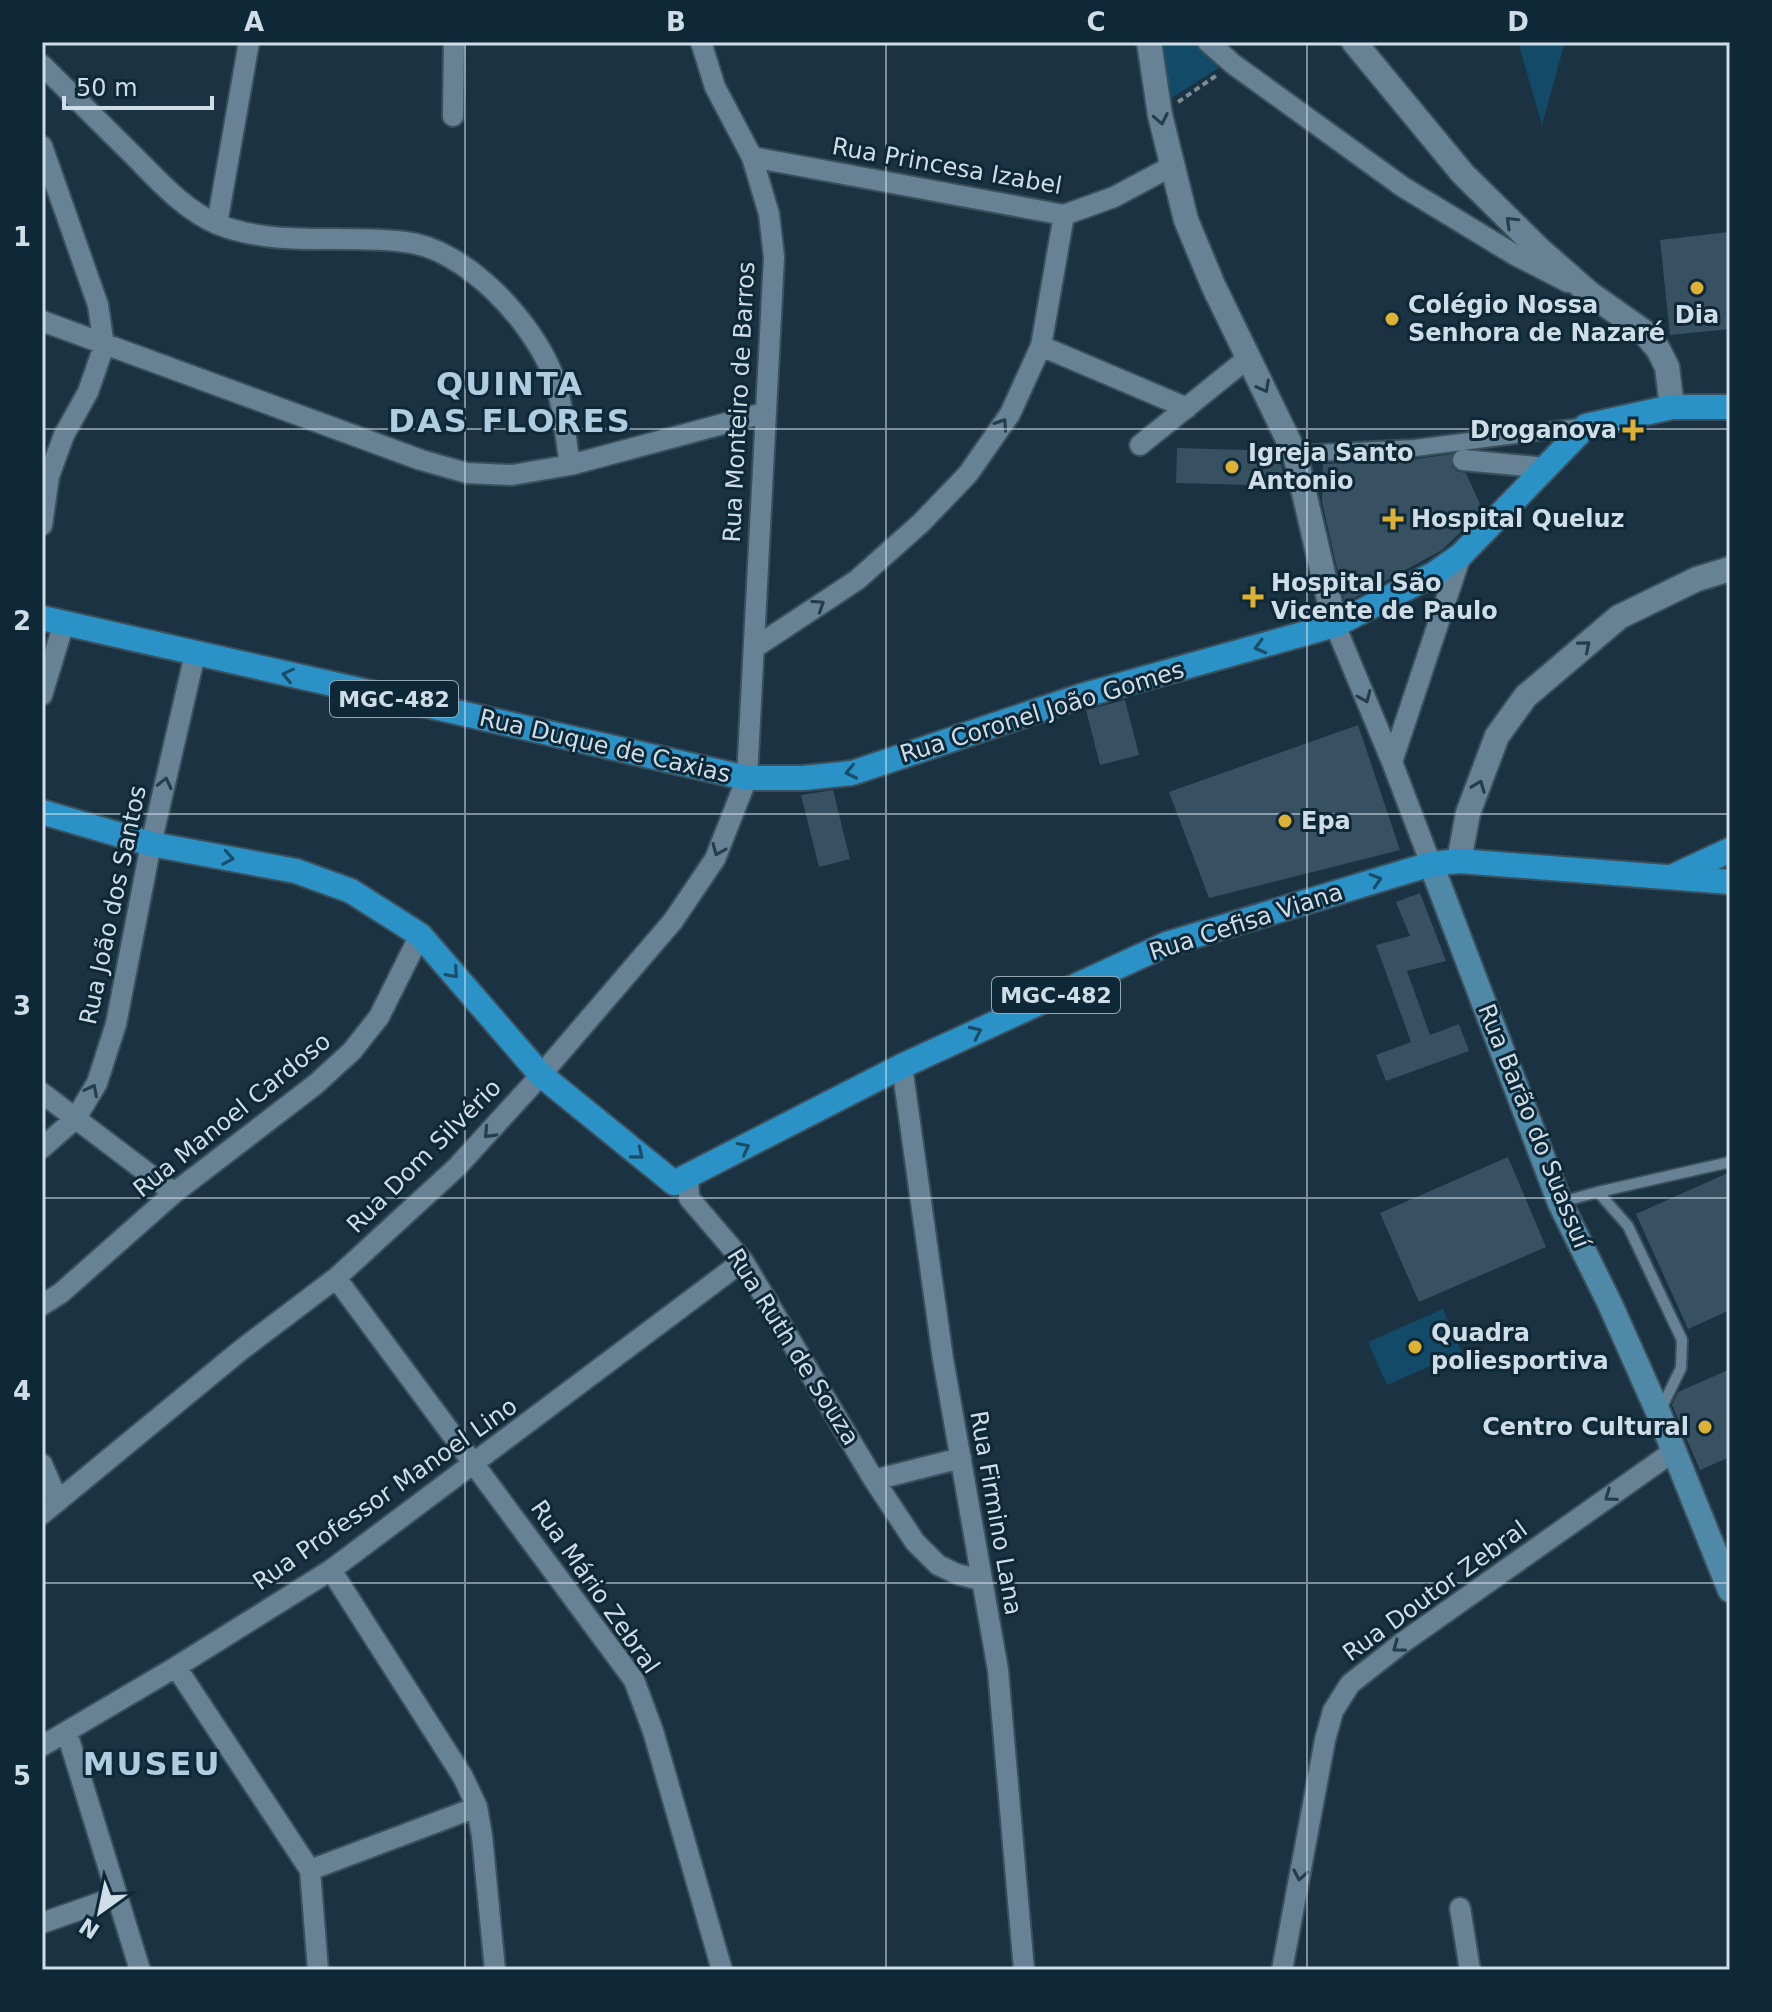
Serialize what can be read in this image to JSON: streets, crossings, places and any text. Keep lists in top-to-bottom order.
{
  "streets": {
    "highway": [
      "MGC-482",
      "Rua Coronel João Gomes",
      "Rua Duque de Caxias",
      "Rua Cefisa Viana"
    ],
    "main road": ["Rua Barão do Suassuí"],
    "street": [
      "Rua Princesa Izabel",
      "Rua Monteiro de Barros",
      "Rua João dos Santos",
      "Rua Manoel Cardoso",
      "Rua Dom Silvério",
      "Rua Ruth de Souza",
      "Rua Professor Manoel Lino",
      "Rua Firmino Lana",
      "Rua Mário Zebral",
      "Rua Doutor Zebral"
    ]
  },
  "crossings": [
    ["Rua Princesa Izabel", "Rua Monteiro de Barros"],
    ["Rua Monteiro de Barros", "Rua Coronel João Gomes"],
    ["Rua Monteiro de Barros", "Rua Duque de Caxias"],
    ["Rua Monteiro de Barros", "Rua Dom Silvério"],
    ["MGC-482", "Rua Coronel João Gomes"],
    ["MGC-482", "Rua Barão do Suassuí"],
    ["Rua Coronel João Gomes", "Rua Duque de Caxias"],
    ["Rua Coronel João Gomes", "Rua Barão do Suassuí"],
    ["Rua Coronel João Gomes", "Rua Dom Silvério"],
    ["Rua Duque de Caxias", "Rua João dos Santos"],
    ["Rua Duque de Caxias", "Rua Dom Silvério"],
    ["Rua Cefisa Viana", "Rua Barão do Suassuí"],
    ["Rua Cefisa Viana", "Rua Ruth de Souza"],
    ["Rua Cefisa Viana", "Rua Firmino Lana"],
    ["Rua Barão do Suassuí", "Rua Doutor Zebral"],
    ["Rua Dom Silvério", "Rua Mário Zebral"],
    ["Rua Ruth de Souza", "Rua Professor Manoel Lino"],
    ["Rua Ruth de Souza", "Rua Firmino Lana"],
    ["Rua Professor Manoel Lino", "Rua Mário Zebral"]
  ],
  "one_way": [
    "Rua Coronel João Gomes",
    "Rua João dos Santos",
    "Rua Cefisa Viana",
    "Rua Dom Silvério",
    "Rua Doutor Zebral"
  ],
  "districts": ["QUINTA DAS FLORES", "MUSEU"],
  "places": {
    "other": [
      "Dia",
      "Colégio Nossa Senhora de Nazaré",
      "Igreja Santo Antonio",
      "Epa",
      "Quadra poliesportiva",
      "Centro Cultural"
    ],
    "health": ["Droganova", "Hospital Queluz", "Hospital São Vicente de Paulo"]
  },
  "scale_bar": "50 m",
  "north": "bottom left",
  "grid": {
    "columns": [
      "A",
      "B",
      "C",
      "D"
    ],
    "rows": [
      "1",
      "2",
      "3",
      "4",
      "5"
    ]
  }
}
